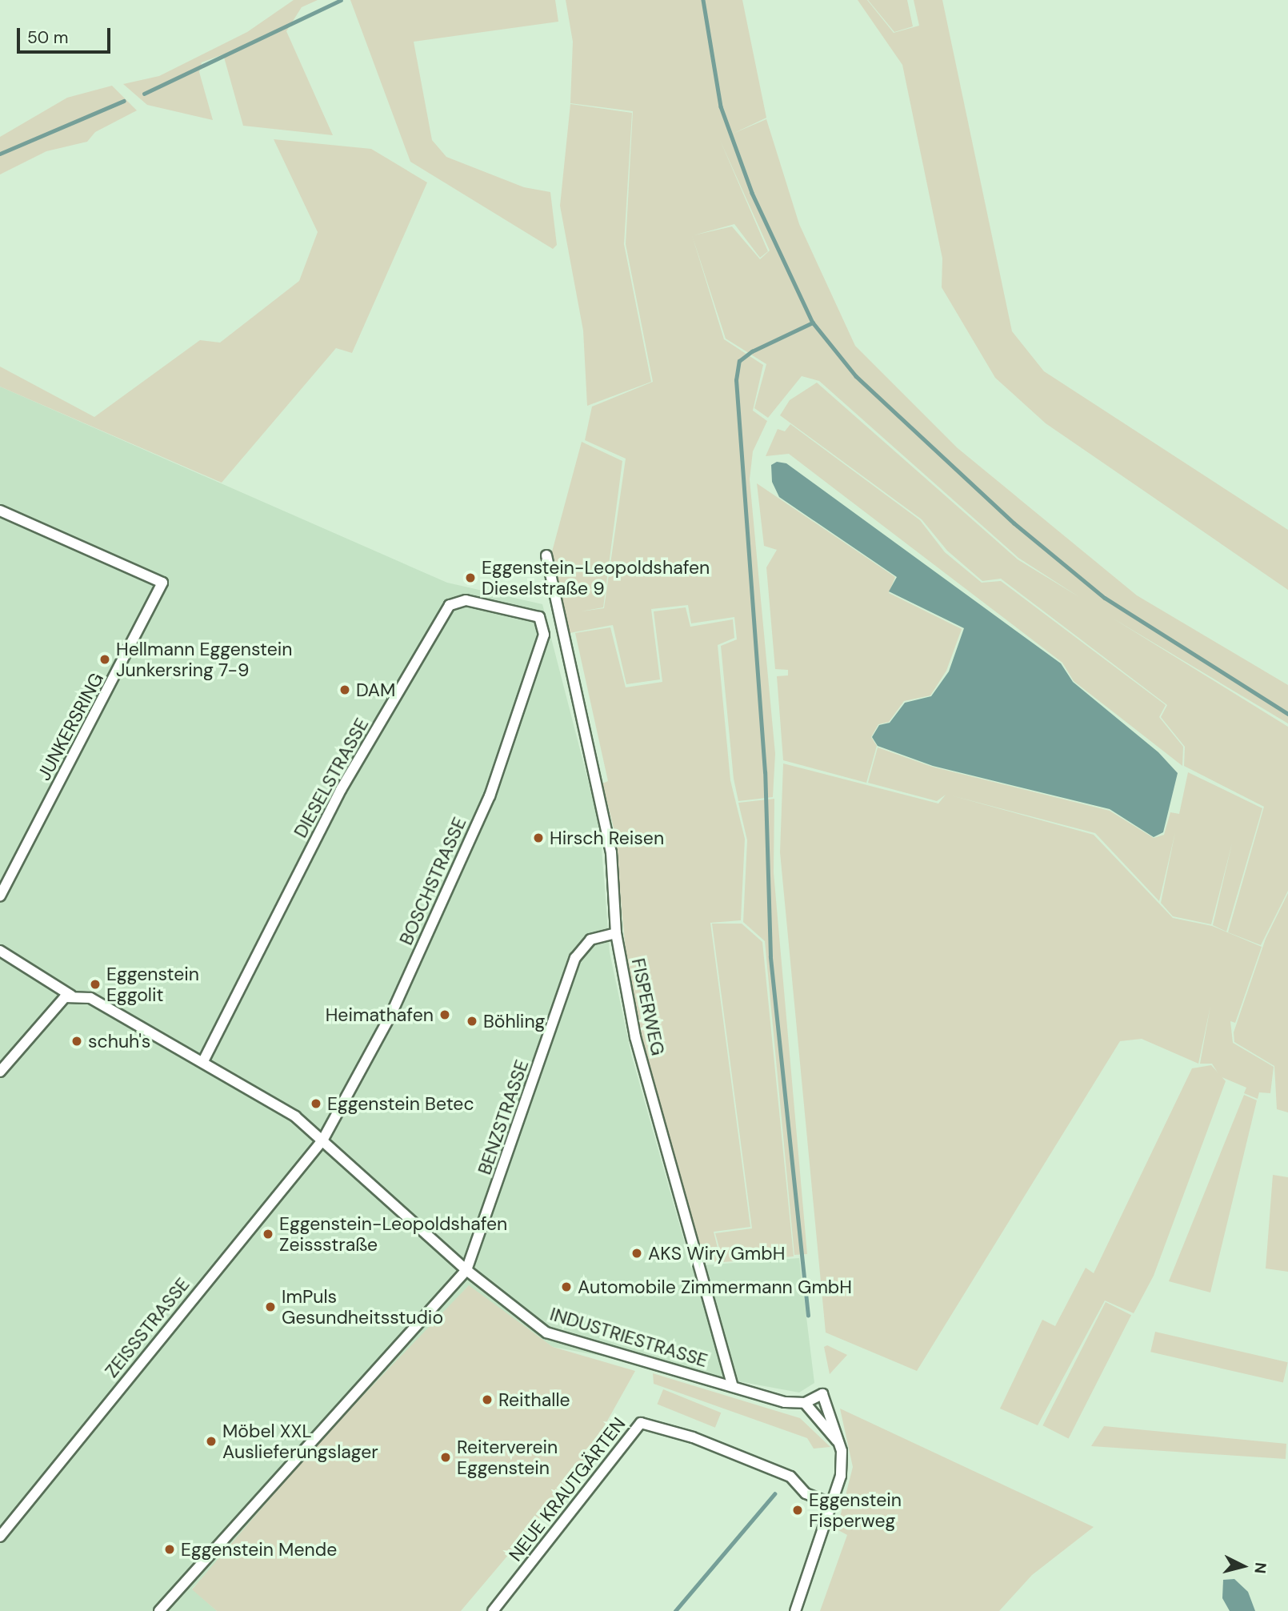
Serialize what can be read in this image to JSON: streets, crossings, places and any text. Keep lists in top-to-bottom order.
{
  "streets": {
    "street": [
      "JUNKERSRING",
      "DIESELSTRASSE",
      "BOSCHSTRASSE",
      "FISPERWEG",
      "BENZSTRASSE",
      "ZEISSSTRASSE",
      "INDUSTRIESTRASSE",
      "NEUE KRAUTGÄRTEN"
    ]
  },
  "crossings": [
    ["DIESELSTRASSE", "BOSCHSTRASSE"],
    ["DIESELSTRASSE", "INDUSTRIESTRASSE"],
    ["BOSCHSTRASSE", "ZEISSSTRASSE"],
    ["BOSCHSTRASSE", "INDUSTRIESTRASSE"],
    ["FISPERWEG", "BENZSTRASSE"],
    ["FISPERWEG", "INDUSTRIESTRASSE"],
    ["BENZSTRASSE", "INDUSTRIESTRASSE"],
    ["ZEISSSTRASSE", "INDUSTRIESTRASSE"]
  ],
  "places": [
    "Eggenstein-Leopoldshafen Dieselstraße 9",
    "Hellmann Eggenstein Junkersring 7-9",
    "DAM",
    "Hirsch Reisen",
    "Eggenstein Eggolit",
    "Heimathafen",
    "Böhling",
    "schuh's",
    "Eggenstein Betec",
    "Eggenstein-Leopoldshafen Zeissstraße",
    "AKS Wiry GmbH",
    "Automobile Zimmermann GmbH",
    "ImPuls Gesundheitsstudio",
    "Reithalle",
    "Möbel XXL Auslieferungslager",
    "Reiterverein Eggenstein",
    "Eggenstein Fisperweg",
    "Eggenstein Mende"
  ],
  "scale_bar": "50 m",
  "north": "right"
}
